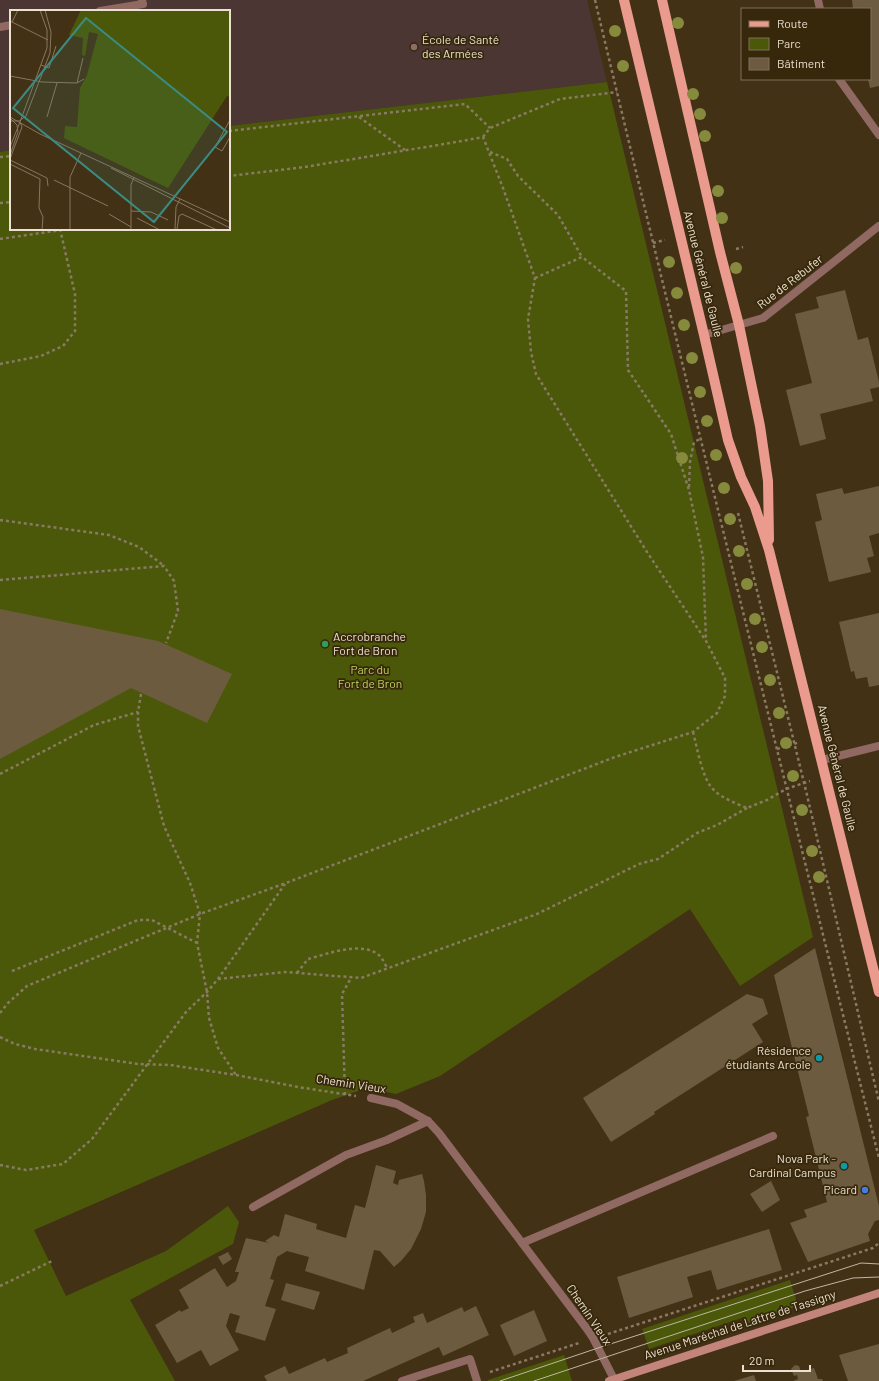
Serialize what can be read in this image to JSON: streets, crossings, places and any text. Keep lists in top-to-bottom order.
{
  "streets": {
    "main road": ["Avenue Général de Gaulle"],
    "street": ["Rue de Rebufer", "Chemin Vieux", "Avenue Maréchal de Lattre de Tassigny"]
  },
  "crossings": [
    ["Avenue Général de Gaulle", "Rue de Rebufer"],
    ["Chemin Vieux", "Avenue Maréchal de Lattre de Tassigny"]
  ],
  "parks": ["Parc du Fort de Bron"],
  "places": [
    "École de Santé des Armées",
    "Accrobranche Fort de Bron",
    "Résidence étudiants Arcole",
    "Nova Park - Cardinal Campus",
    "Picard"
  ],
  "legend": ["Route", "Parc", "Bâtiment"],
  "scale_bar": "20 m"
}
